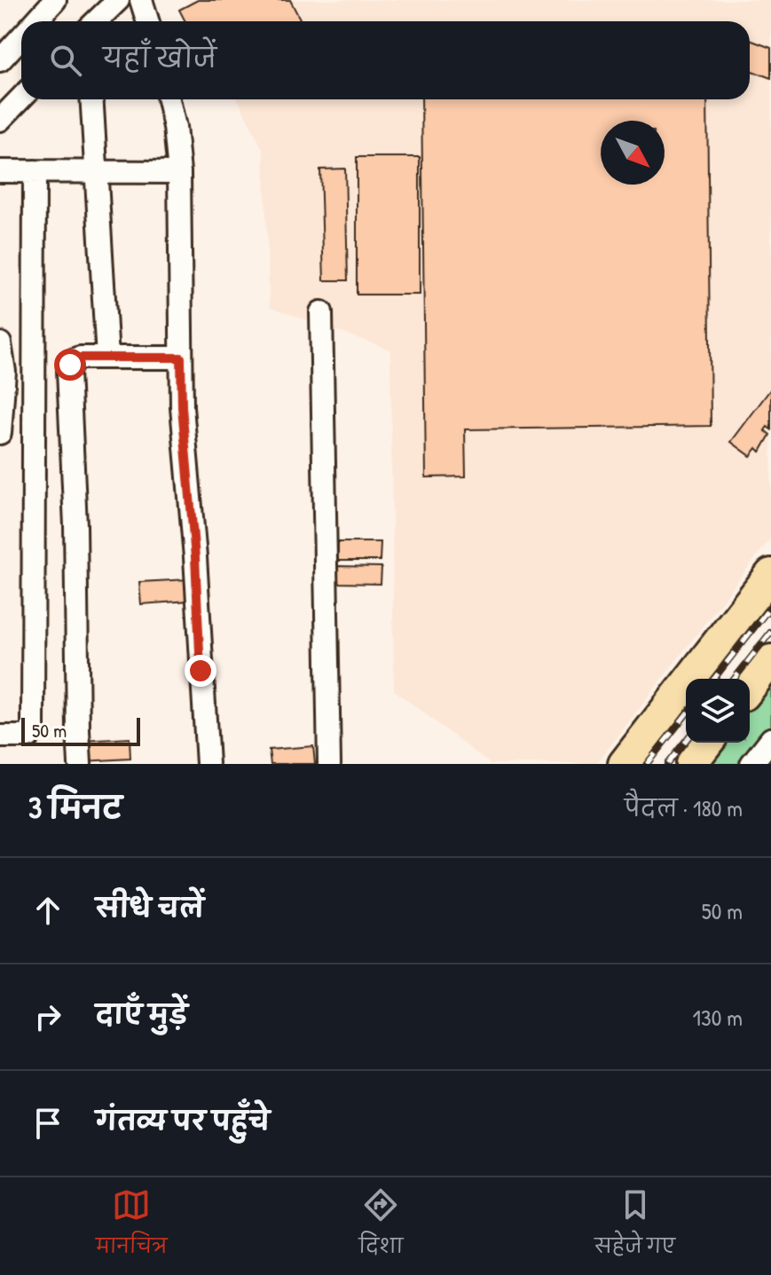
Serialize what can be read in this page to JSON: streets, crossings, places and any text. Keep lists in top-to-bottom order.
{
  "scale_bar": "50 m",
  "north": "bottom right",
  "page": {
    "search": "यहाँ खोजें",
    "scale": "50 m",
    "heading": ["3 मिनट", "पैदल · 180 m"],
    "list": [
      ["सीधे चलें", "50 m"],
      ["दाएँ मुड़ें", "130 m"],
      "गंतव्य पर पहुँचे"
    ],
    "nav": ["मानचित्र", "दिशा", "सहेजे गए"]
  }
}
